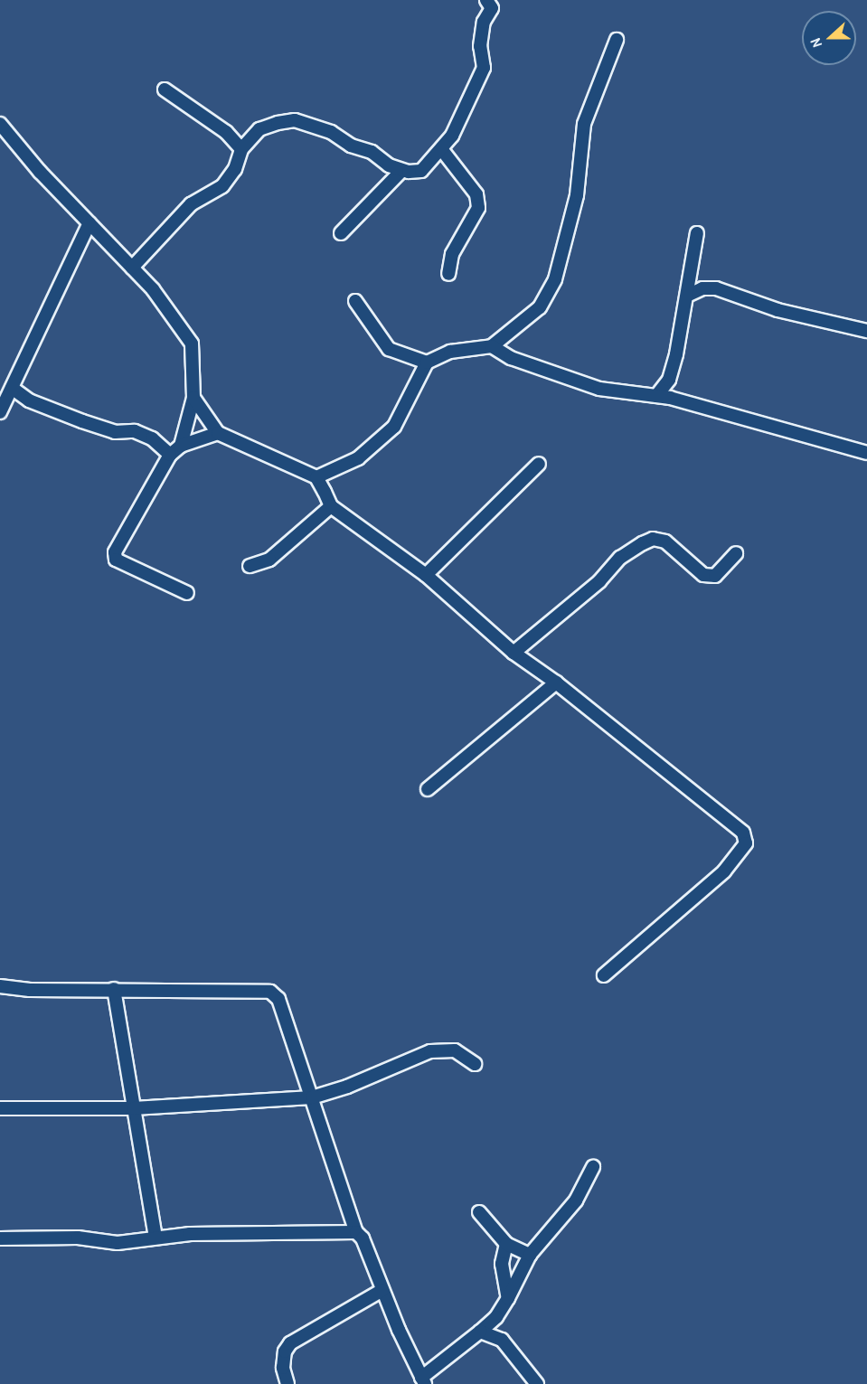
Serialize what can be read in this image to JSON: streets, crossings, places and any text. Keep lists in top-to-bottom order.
{
  "north": "left"
}
